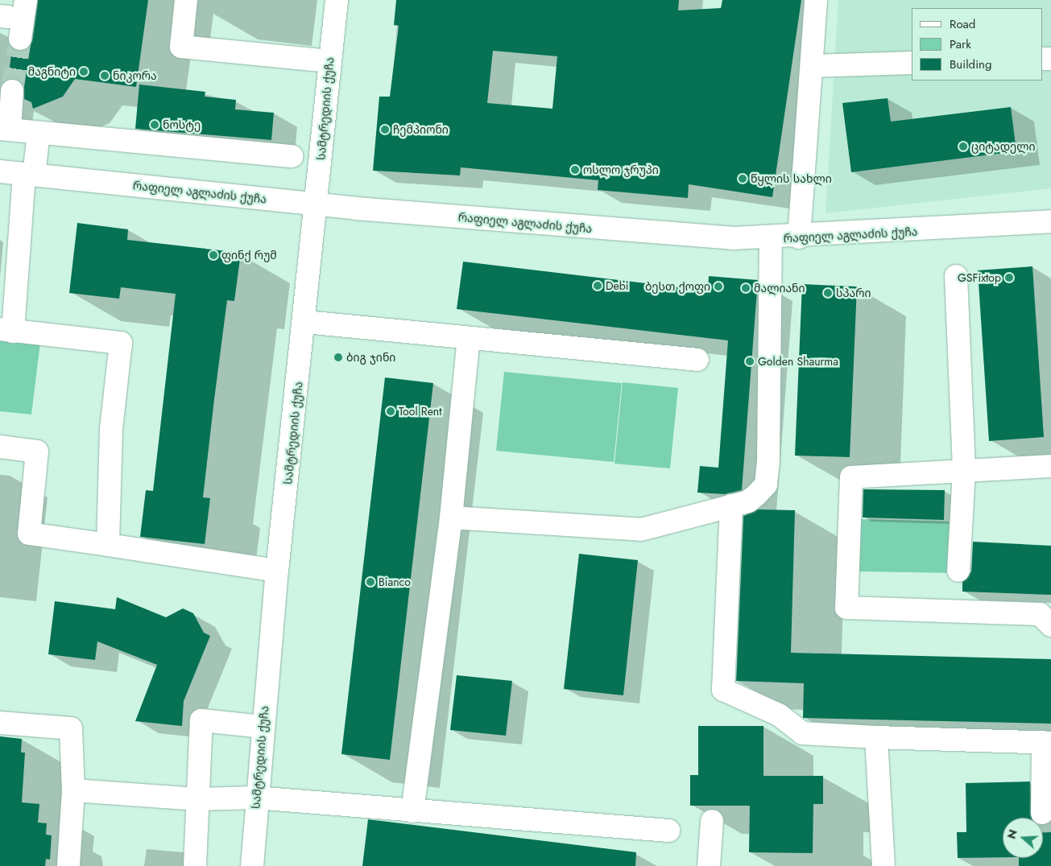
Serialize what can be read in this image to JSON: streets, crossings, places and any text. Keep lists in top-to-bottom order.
{
  "streets": {
    "street": ["სამტრედიის ქუჩა", "რაფიელ აგლაძის ქუჩა"]
  },
  "crossings": [
    ["სამტრედიის ქუჩა", "რაფიელ აგლაძის ქუჩა"]
  ],
  "places": [
    "მაგნიტი",
    "ნიკორა",
    "ნოსტე",
    "ჩემპიონი",
    "ციტადელი",
    "ოსლო ჯრუპი",
    "წყლის სახლი",
    "ფინქ რუმ",
    "GSFixtop",
    "Debi",
    "ბესთ ქოფი",
    "მალიანი",
    "სპარი",
    "ბიგ ჯინი",
    "Golden Shaurma",
    "Tool Rent",
    "Bianco"
  ],
  "legend": ["Road", "Park", "Building"],
  "north": "left"
}
